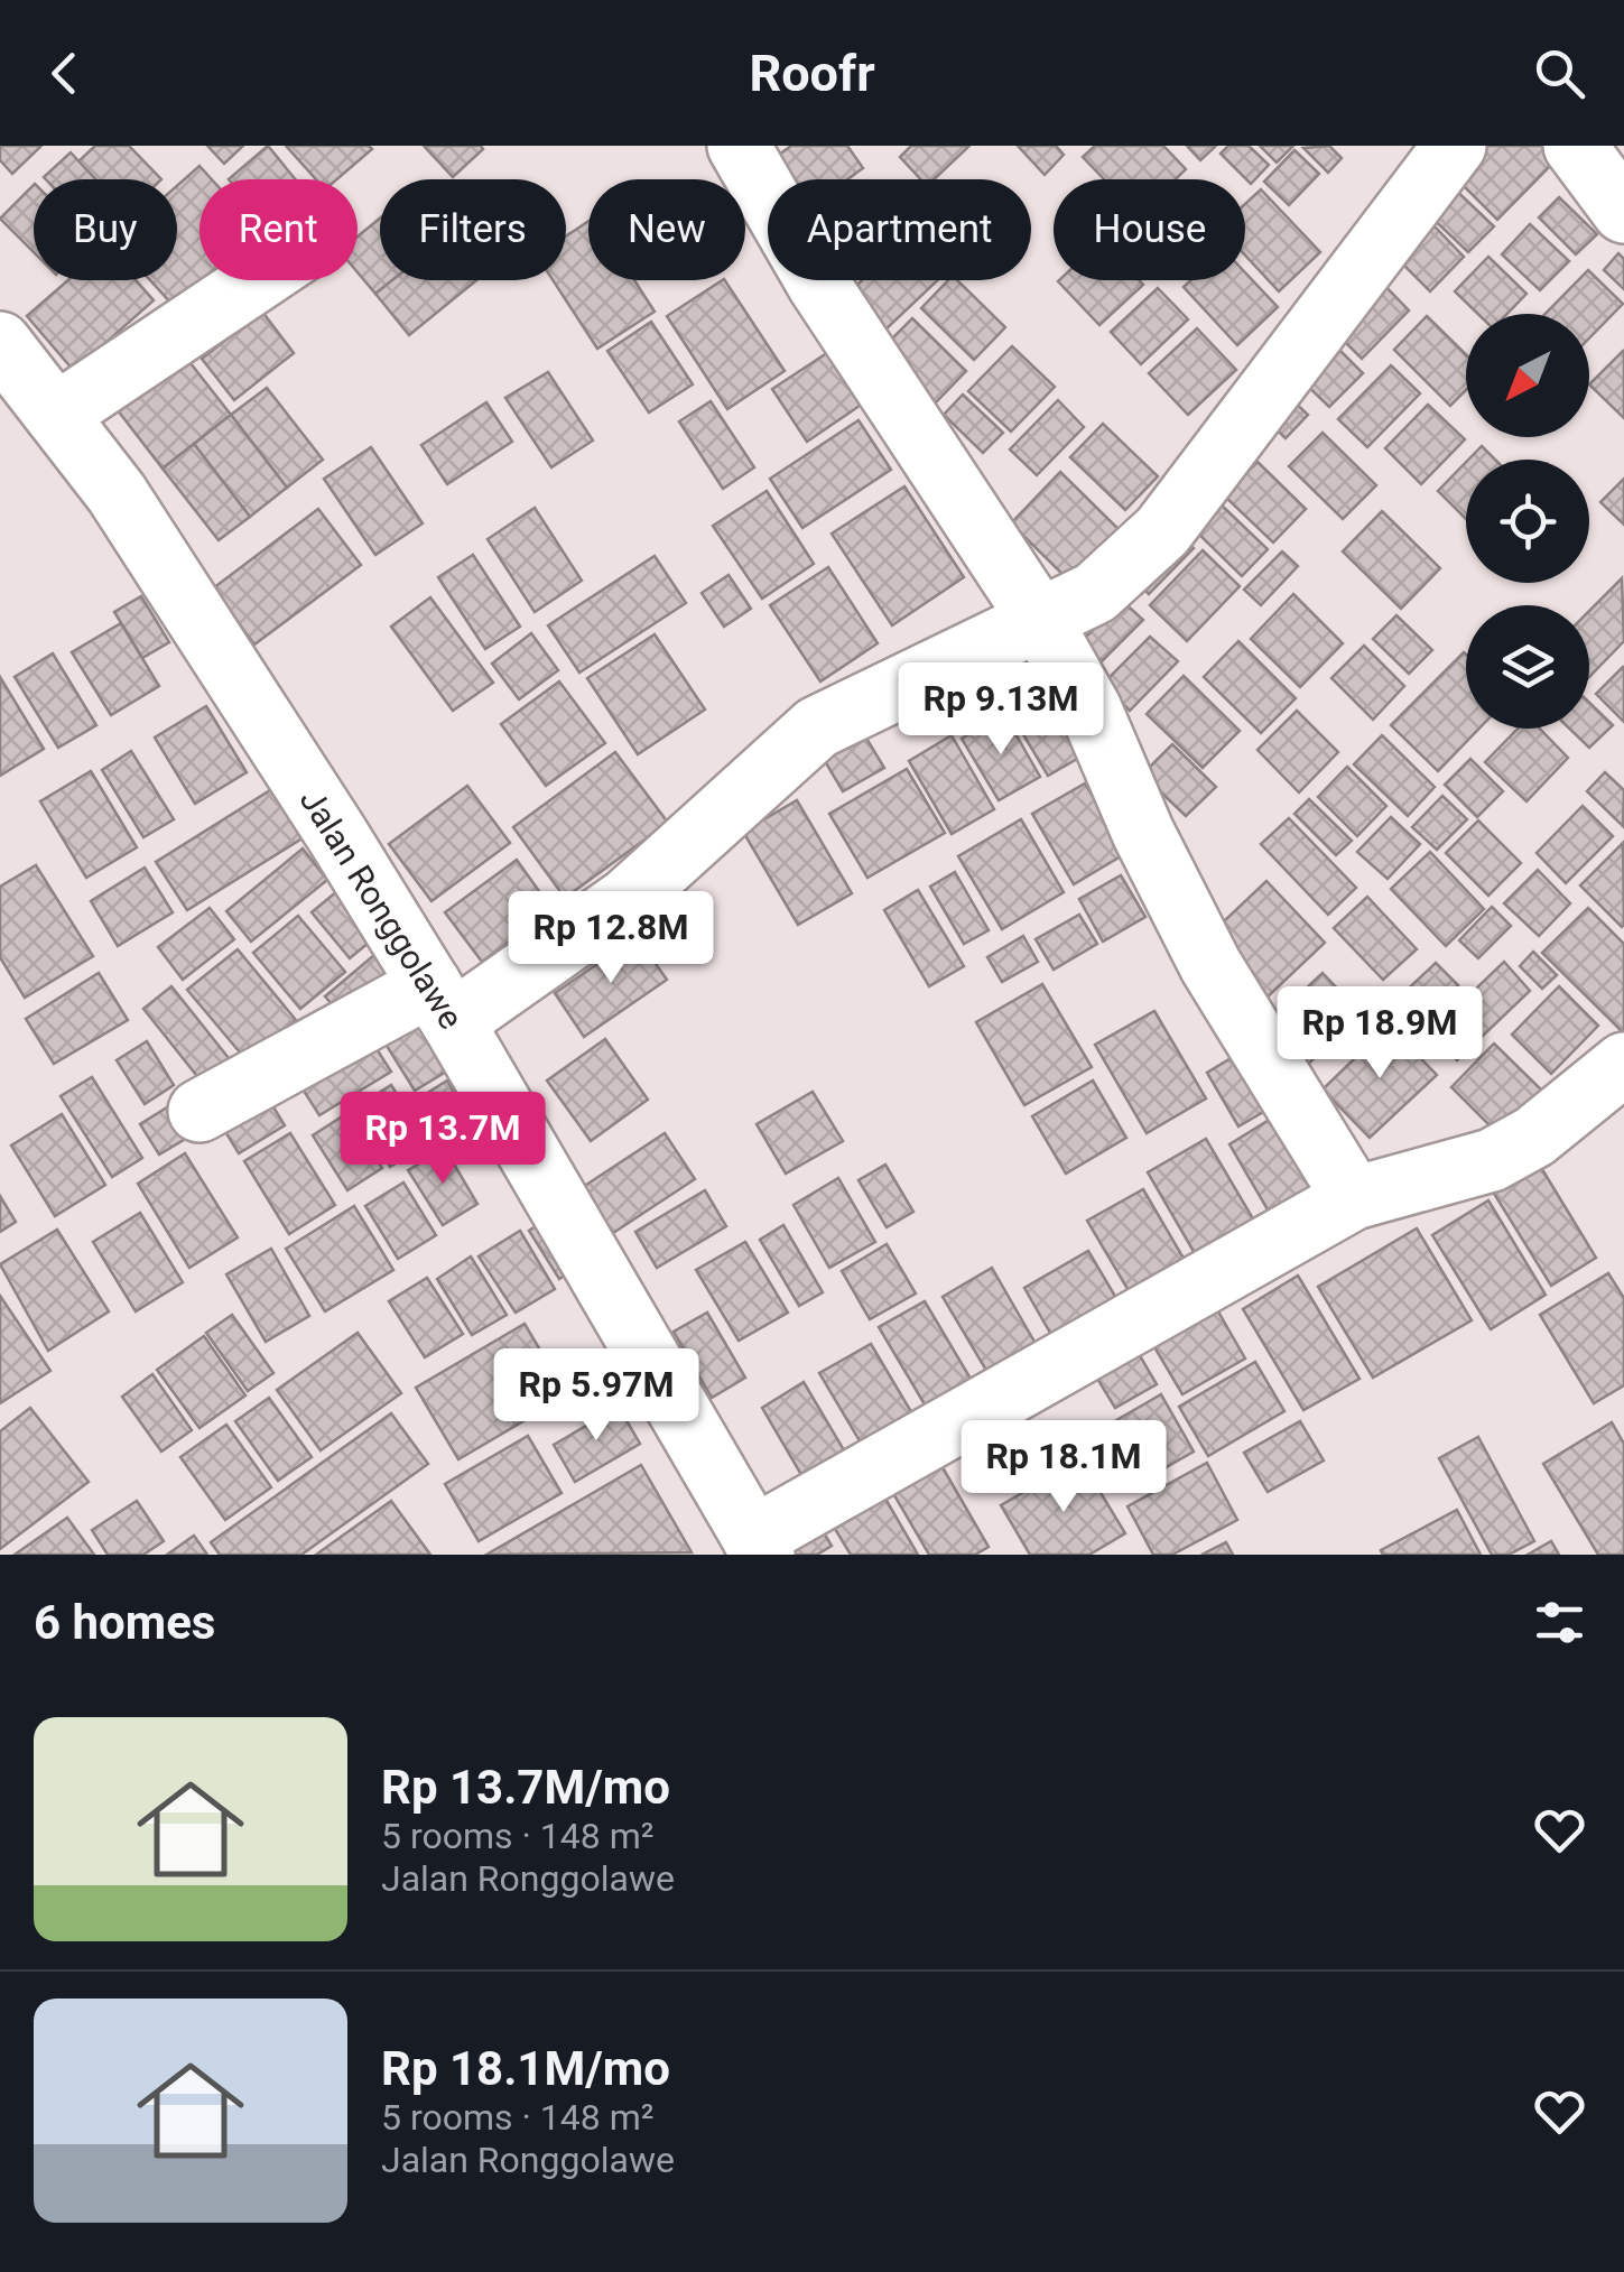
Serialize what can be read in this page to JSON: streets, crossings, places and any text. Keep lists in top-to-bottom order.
{
  "streets": {
    "street": ["Jalan Ronggolawe"]
  },
  "north": "bottom left",
  "page": {
    "header": "Roofr",
    "chip": [
      "Buy",
      "Rent",
      "Filters",
      "New",
      "Apartment",
      "House"
    ],
    "price": [
      "Rp 9.13M",
      "Rp 12.8M",
      "Rp 18.9M",
      "Rp 13.7M",
      "Rp 5.97M",
      "Rp 18.1M"
    ],
    "heading": "6 homes",
    "list": [
      {
        "name": "Rp 13.7M/mo",
        "note": "5 rooms · 148 m² · Jalan Ronggolawe"
      },
      {
        "name": "Rp 18.1M/mo",
        "note": "5 rooms · 148 m² · Jalan Ronggolawe"
      }
    ]
  }
}
